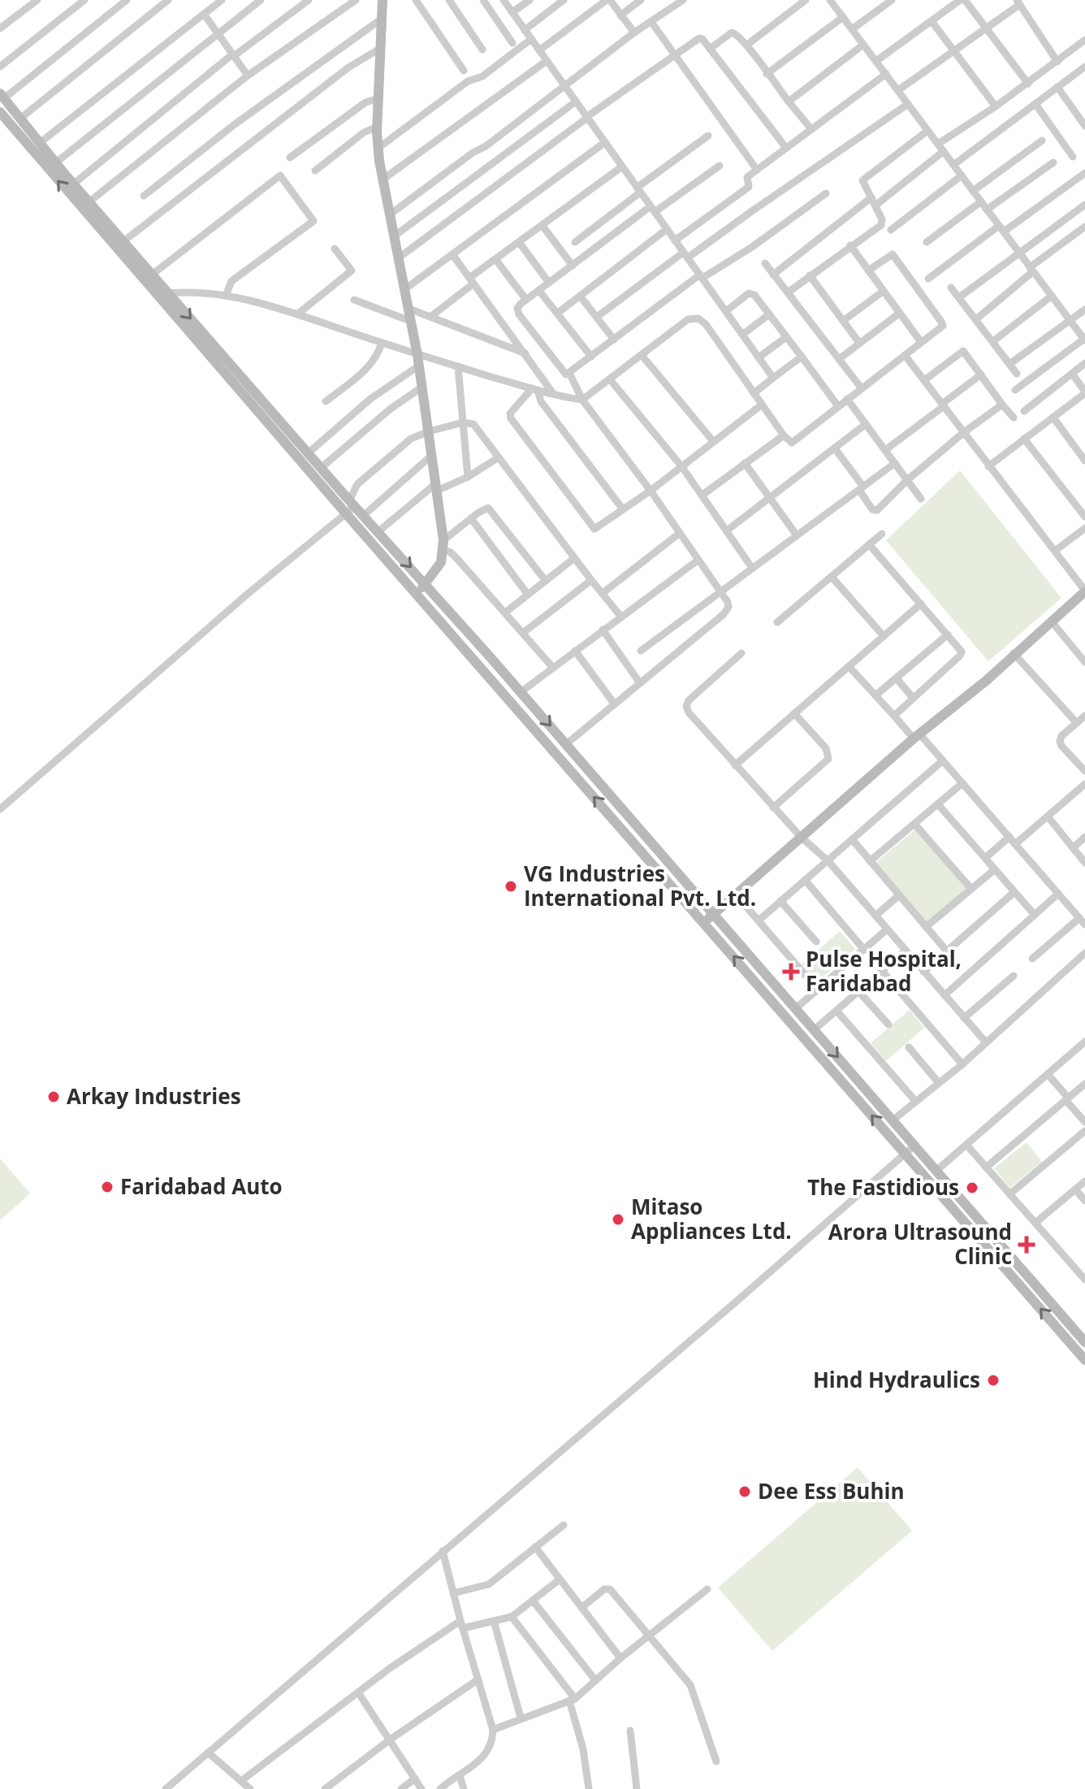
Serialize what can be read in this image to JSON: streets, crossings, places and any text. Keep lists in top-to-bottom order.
{
  "places": {
    "other": [
      "VG Industries International Pvt. Ltd.",
      "Arkay Industries",
      "Faridabad Auto",
      "The Fastidious",
      "Mitaso Appliances Ltd.",
      "Hind Hydraulics",
      "Dee Ess Buhin"
    ],
    "health": ["Pulse Hospital, Faridabad", "Arora Ultrasound Clinic"]
  }
}
